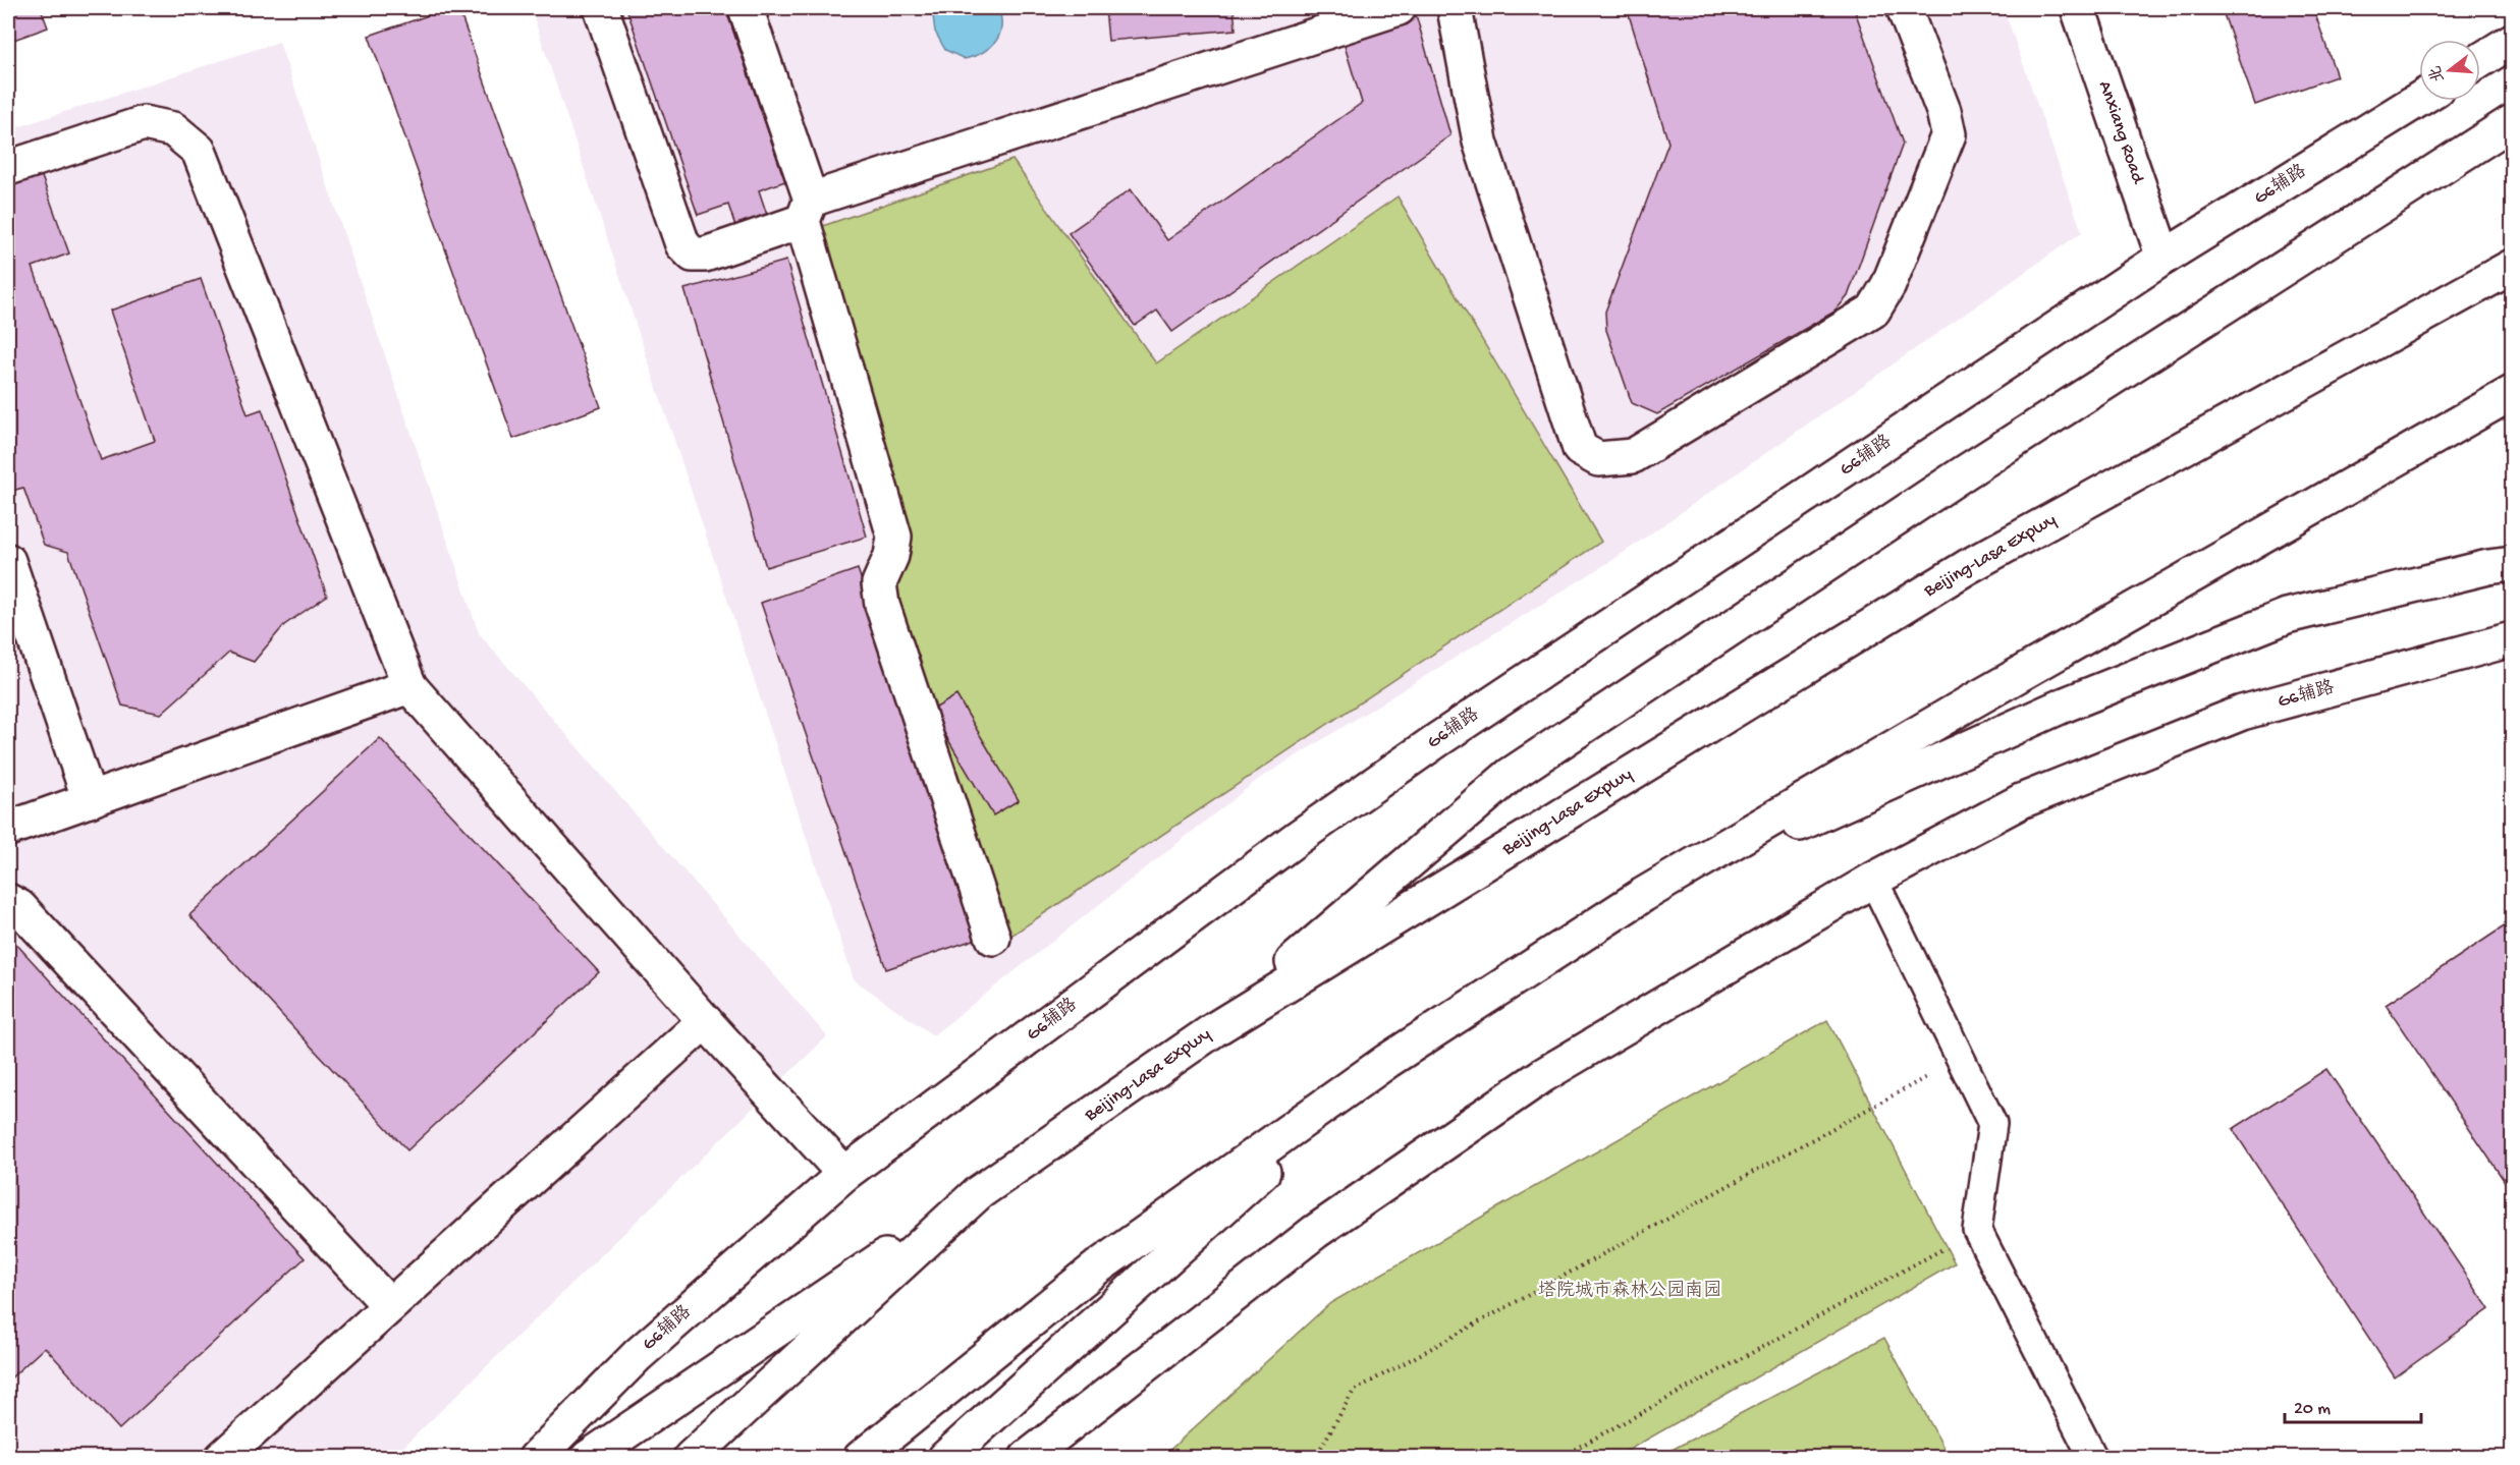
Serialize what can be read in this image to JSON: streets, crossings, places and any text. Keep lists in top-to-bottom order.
{
  "streets": {
    "main road": ["Anxiang Road", "G6辅路", "Beijing-Lasa Expwy"]
  },
  "crossings": [
    ["Anxiang Road", "G6辅路"]
  ],
  "parks": ["塔院城市森林公园南园"],
  "scale_bar": "20 m",
  "north": "left"
}
